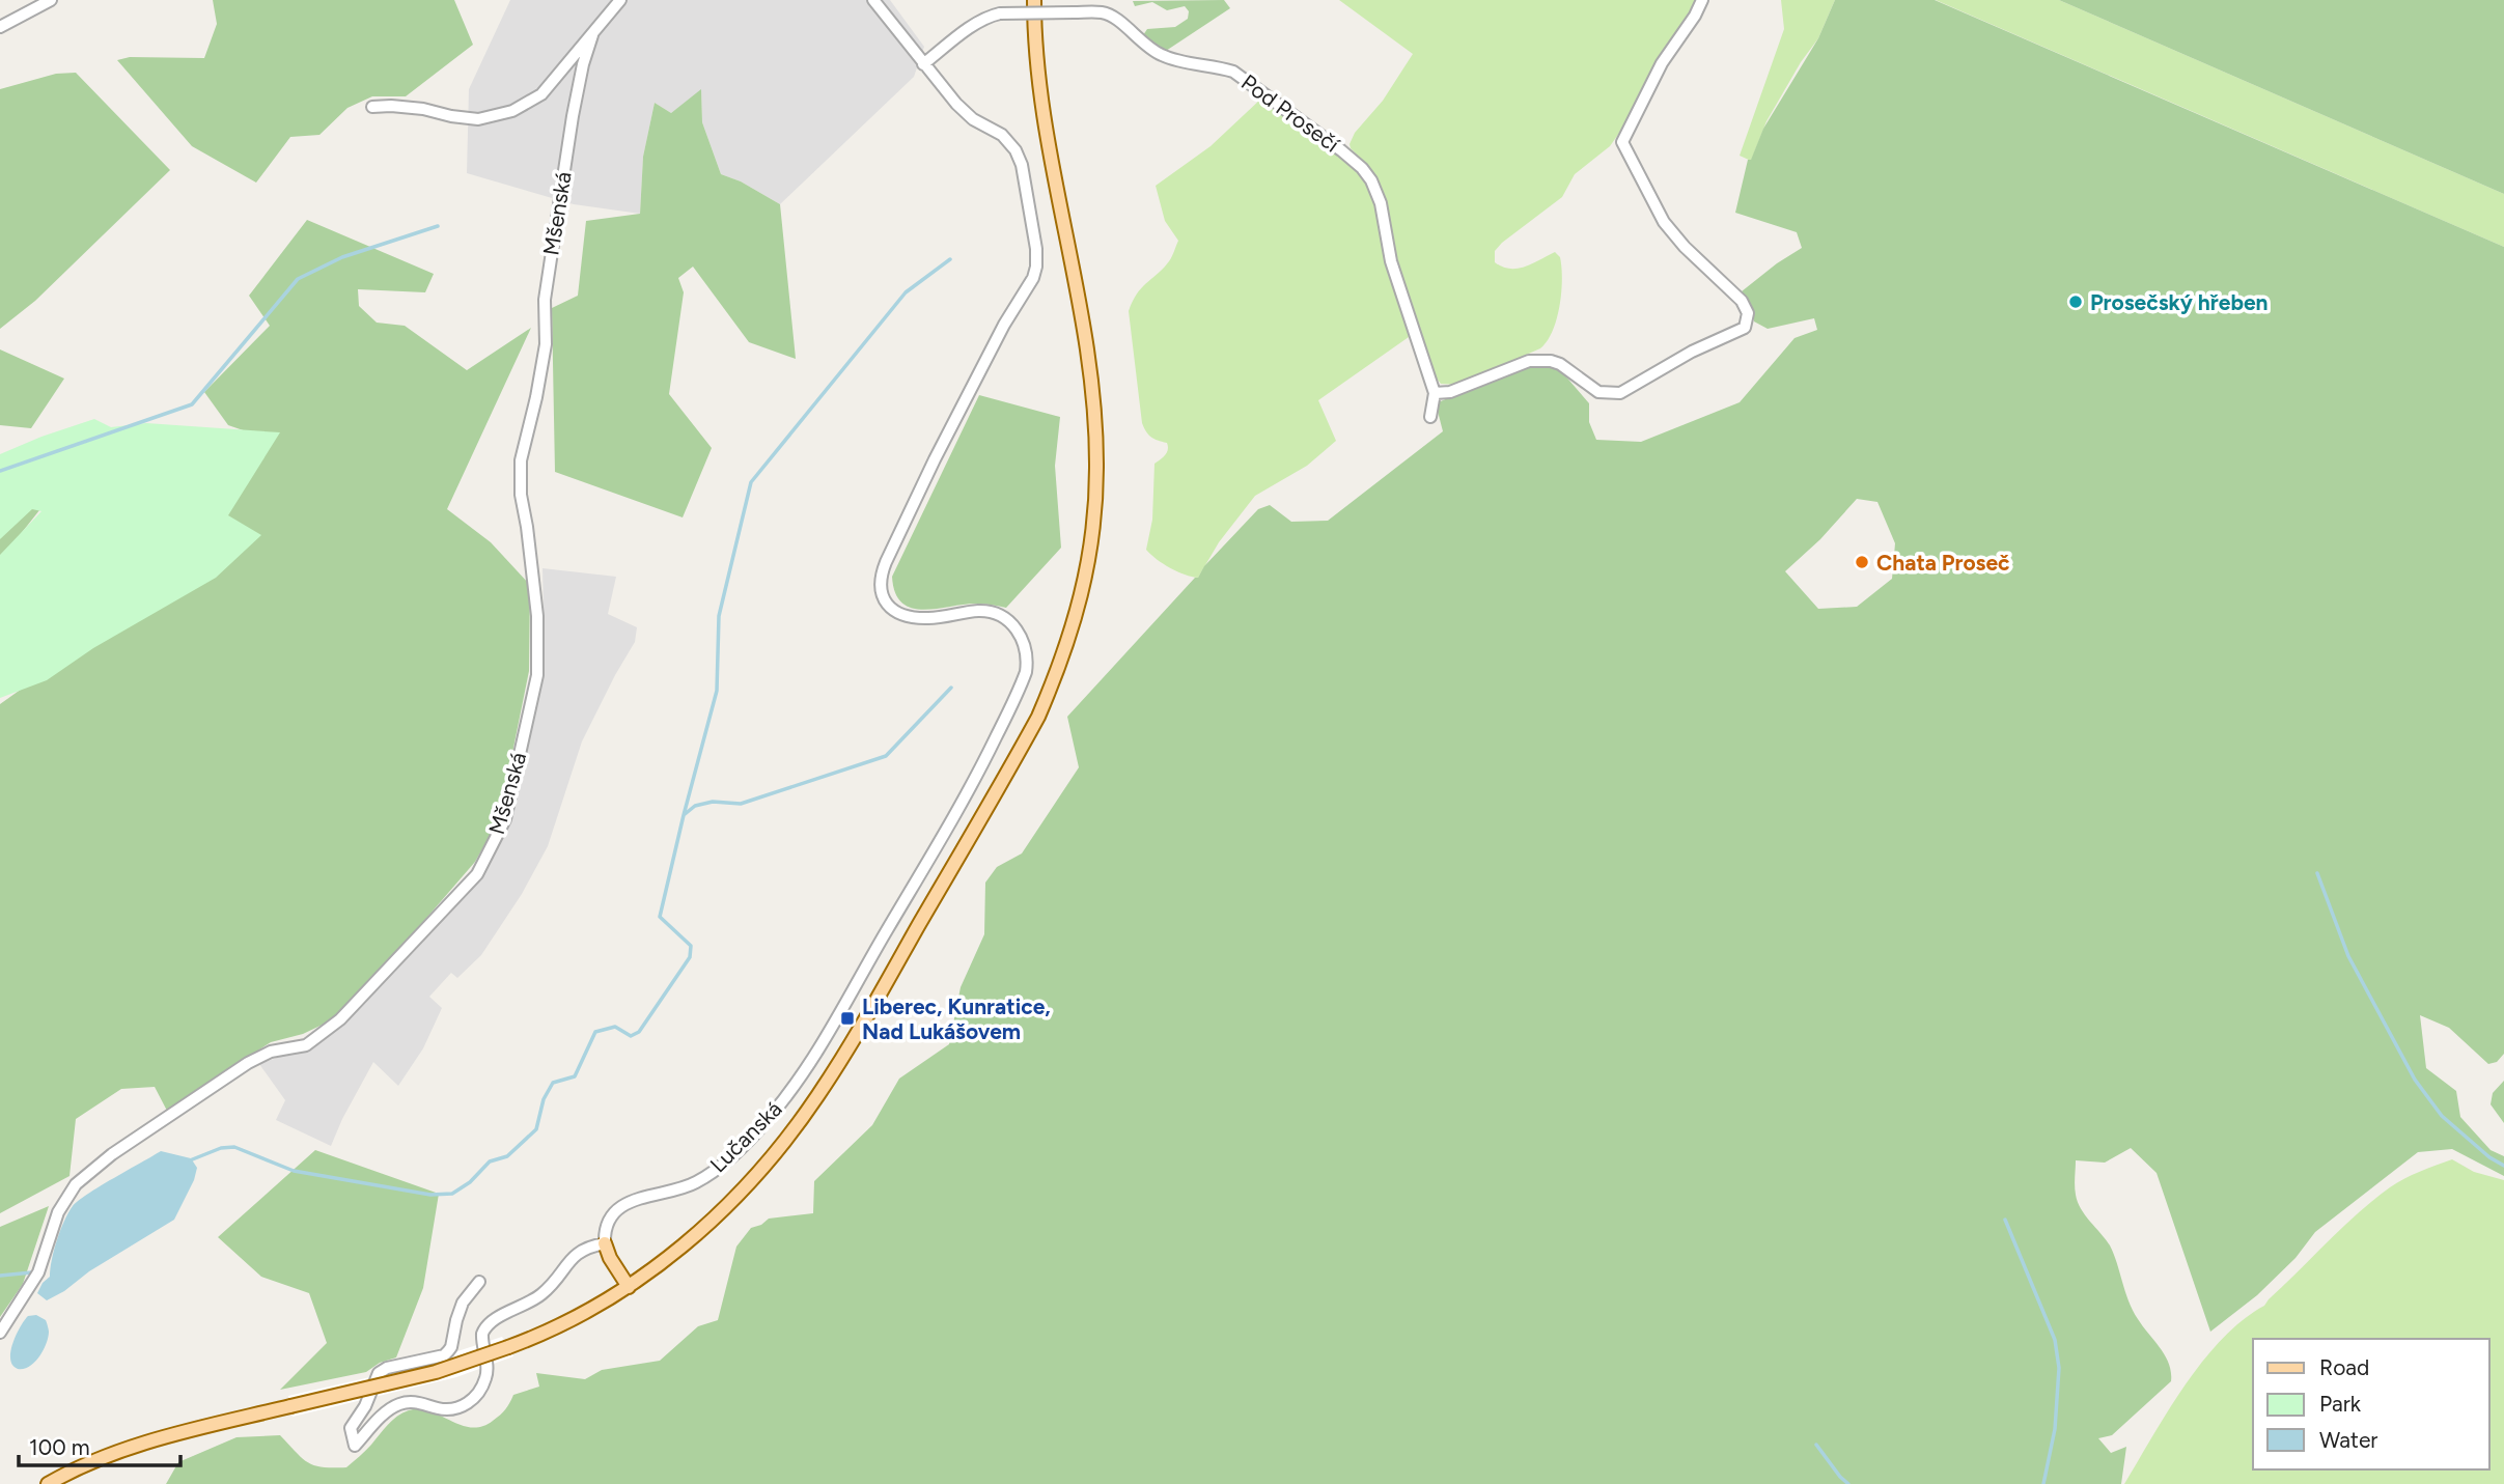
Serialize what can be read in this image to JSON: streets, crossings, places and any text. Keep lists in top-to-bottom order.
{
  "streets": {
    "street": ["Pod Prosečí", "Mšenská", "Lučanská"]
  },
  "crossings": [
    ["Pod Prosečí", "Lučanská"]
  ],
  "places": {
    "other": ["Prosečský hřeben", "Chata Proseč"],
    "transit": ["Liberec, Kunratice, Nad Lukášovem"]
  },
  "legend": ["Road", "Park", "Water"],
  "scale_bar": "100 m"
}
